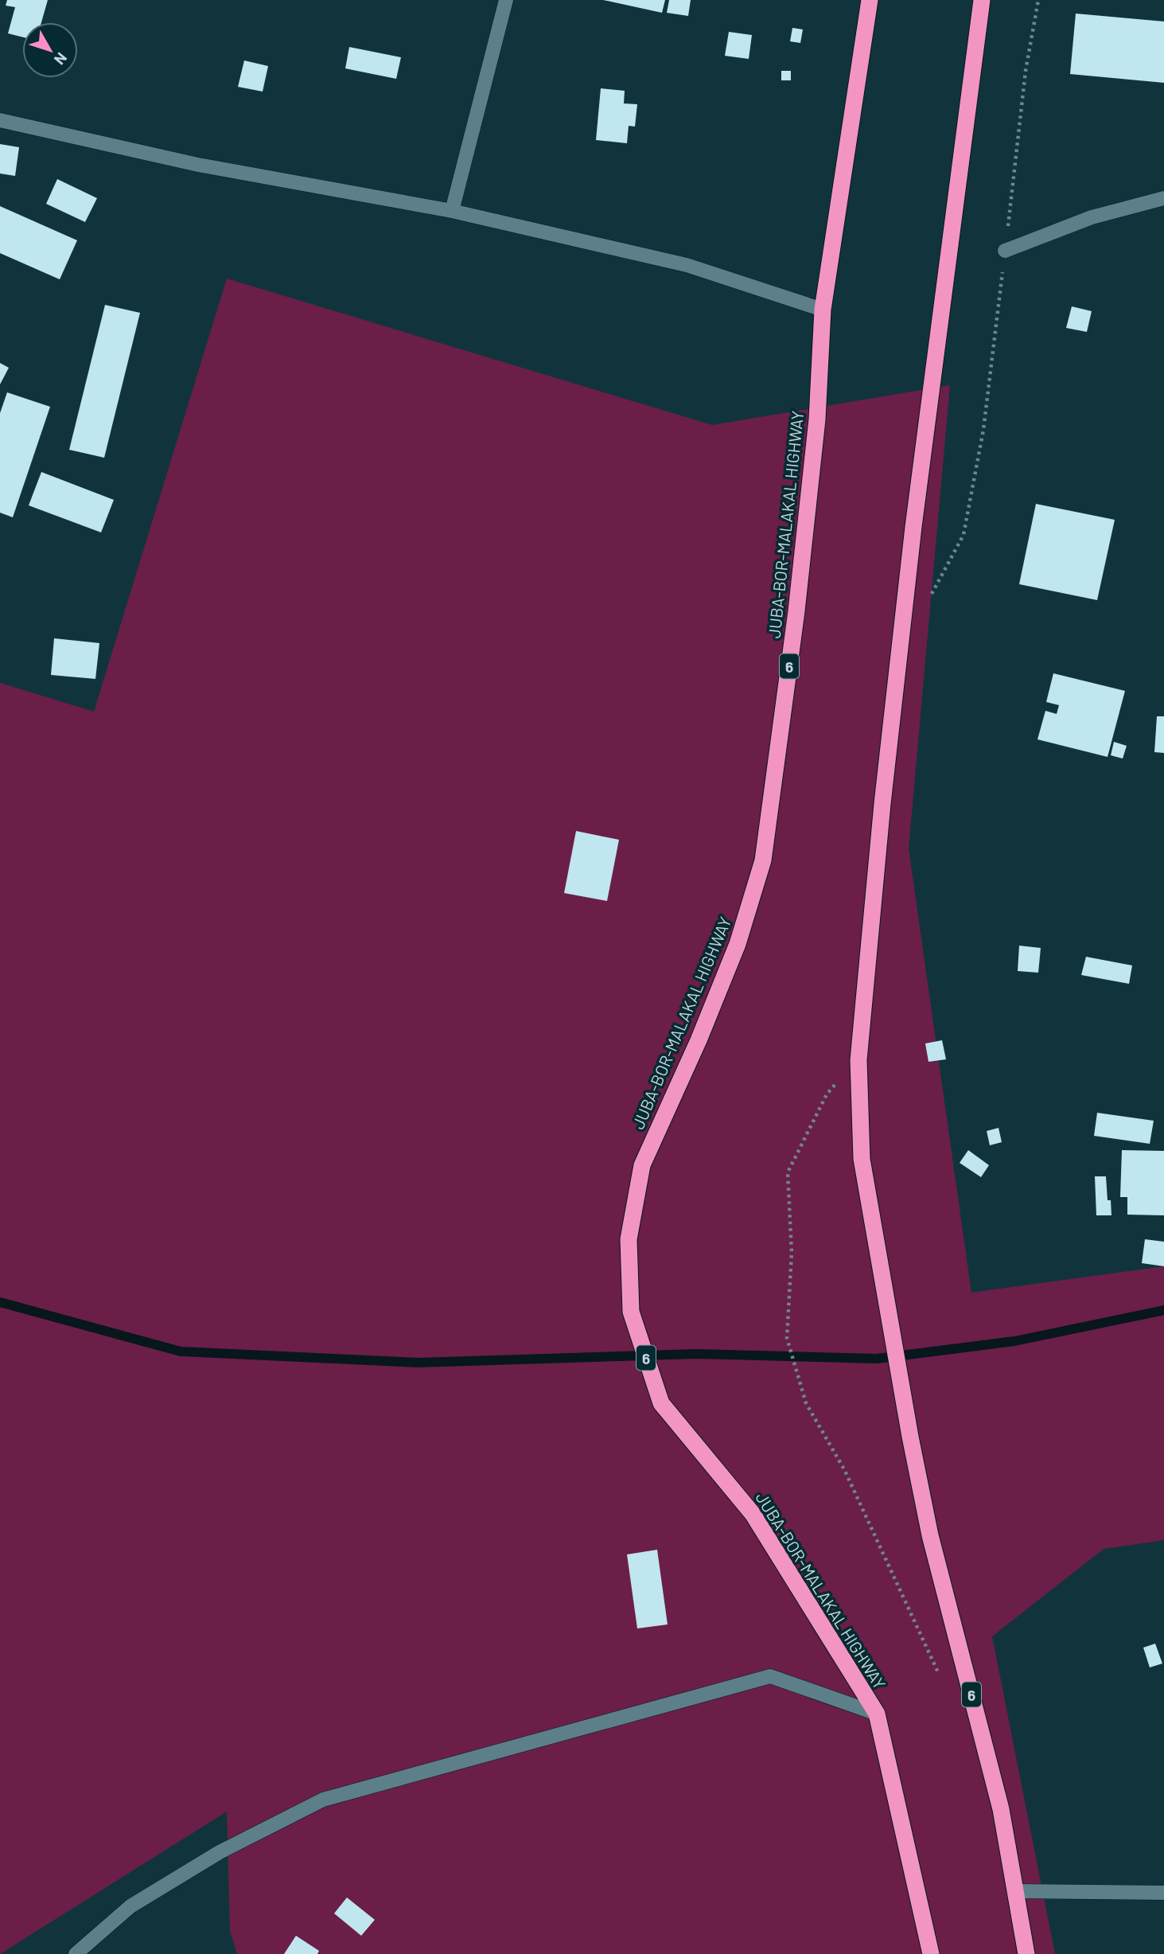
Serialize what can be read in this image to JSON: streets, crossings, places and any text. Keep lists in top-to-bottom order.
{
  "streets": {
    "highway": ["JUBA-BOR-MALAKAL HIGHWAY", "6"]
  },
  "north": "bottom right"
}
